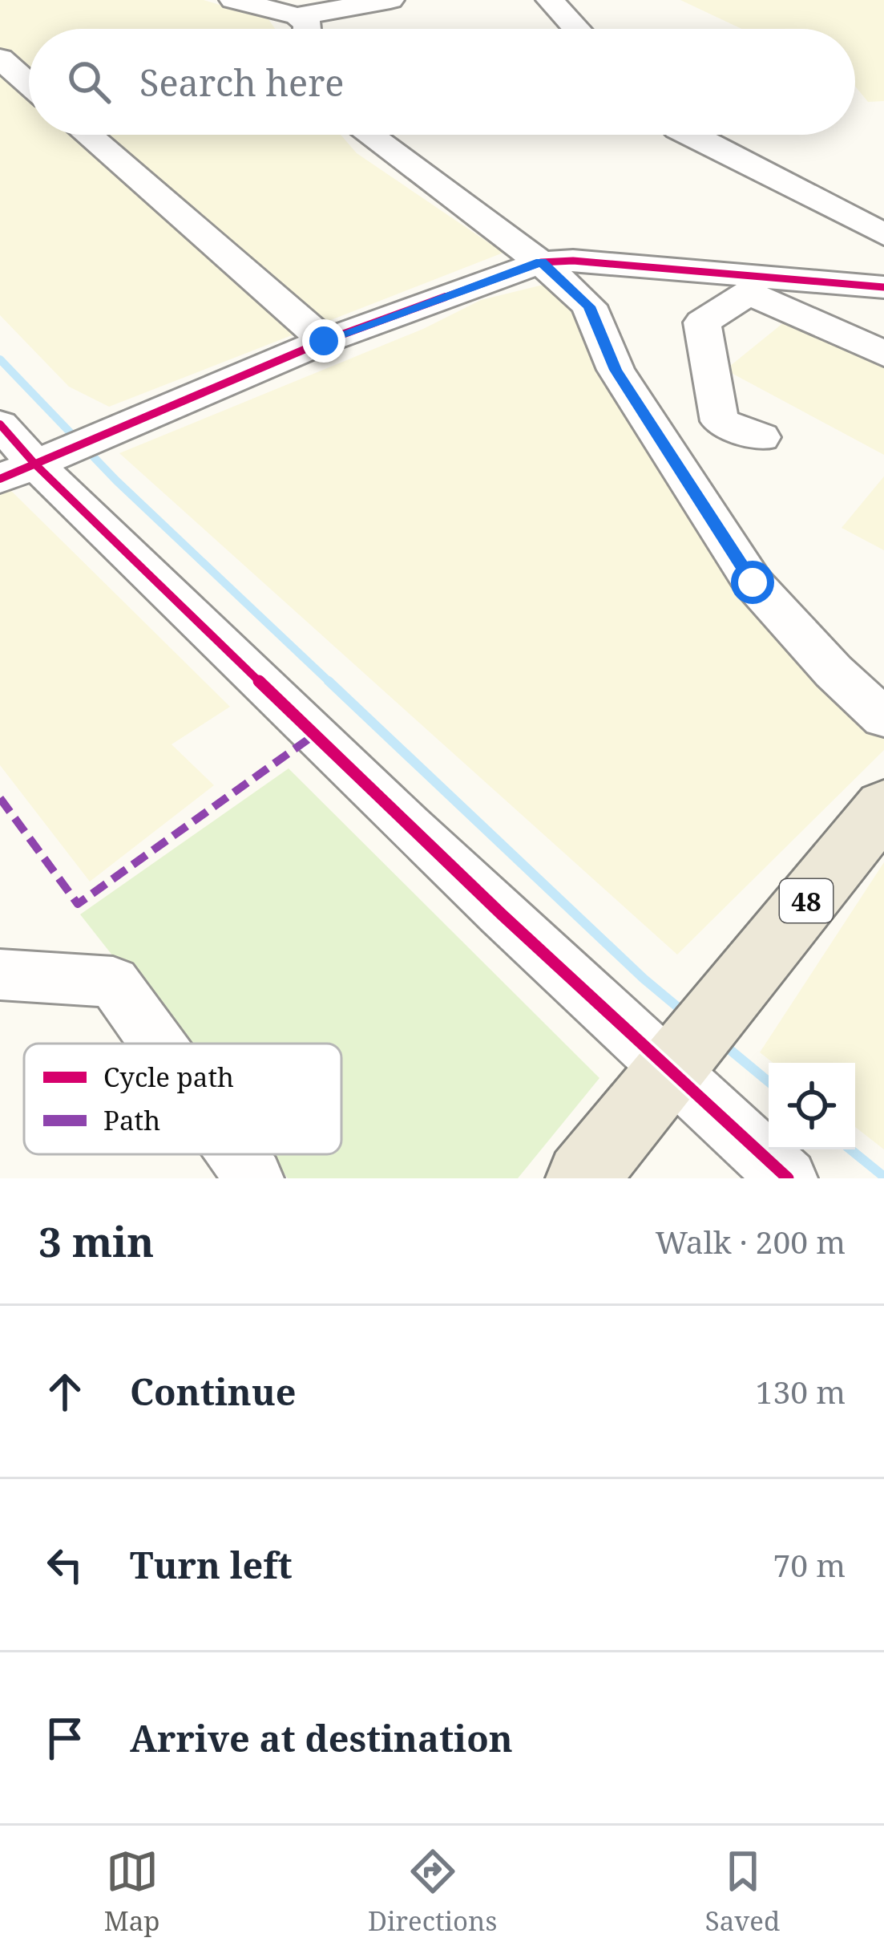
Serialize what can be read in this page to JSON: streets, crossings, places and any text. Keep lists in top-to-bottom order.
{
  "streets": {
    "main road": ["48"]
  },
  "legend": ["Cycle path", "Path"],
  "page": {
    "search": "Search here",
    "heading": ["3 min", "Walk · 200 m"],
    "list": [
      ["Continue", "130 m"],
      ["Turn left", "70 m"],
      "Arrive at destination"
    ],
    "nav": ["Map", "Directions", "Saved"]
  }
}
